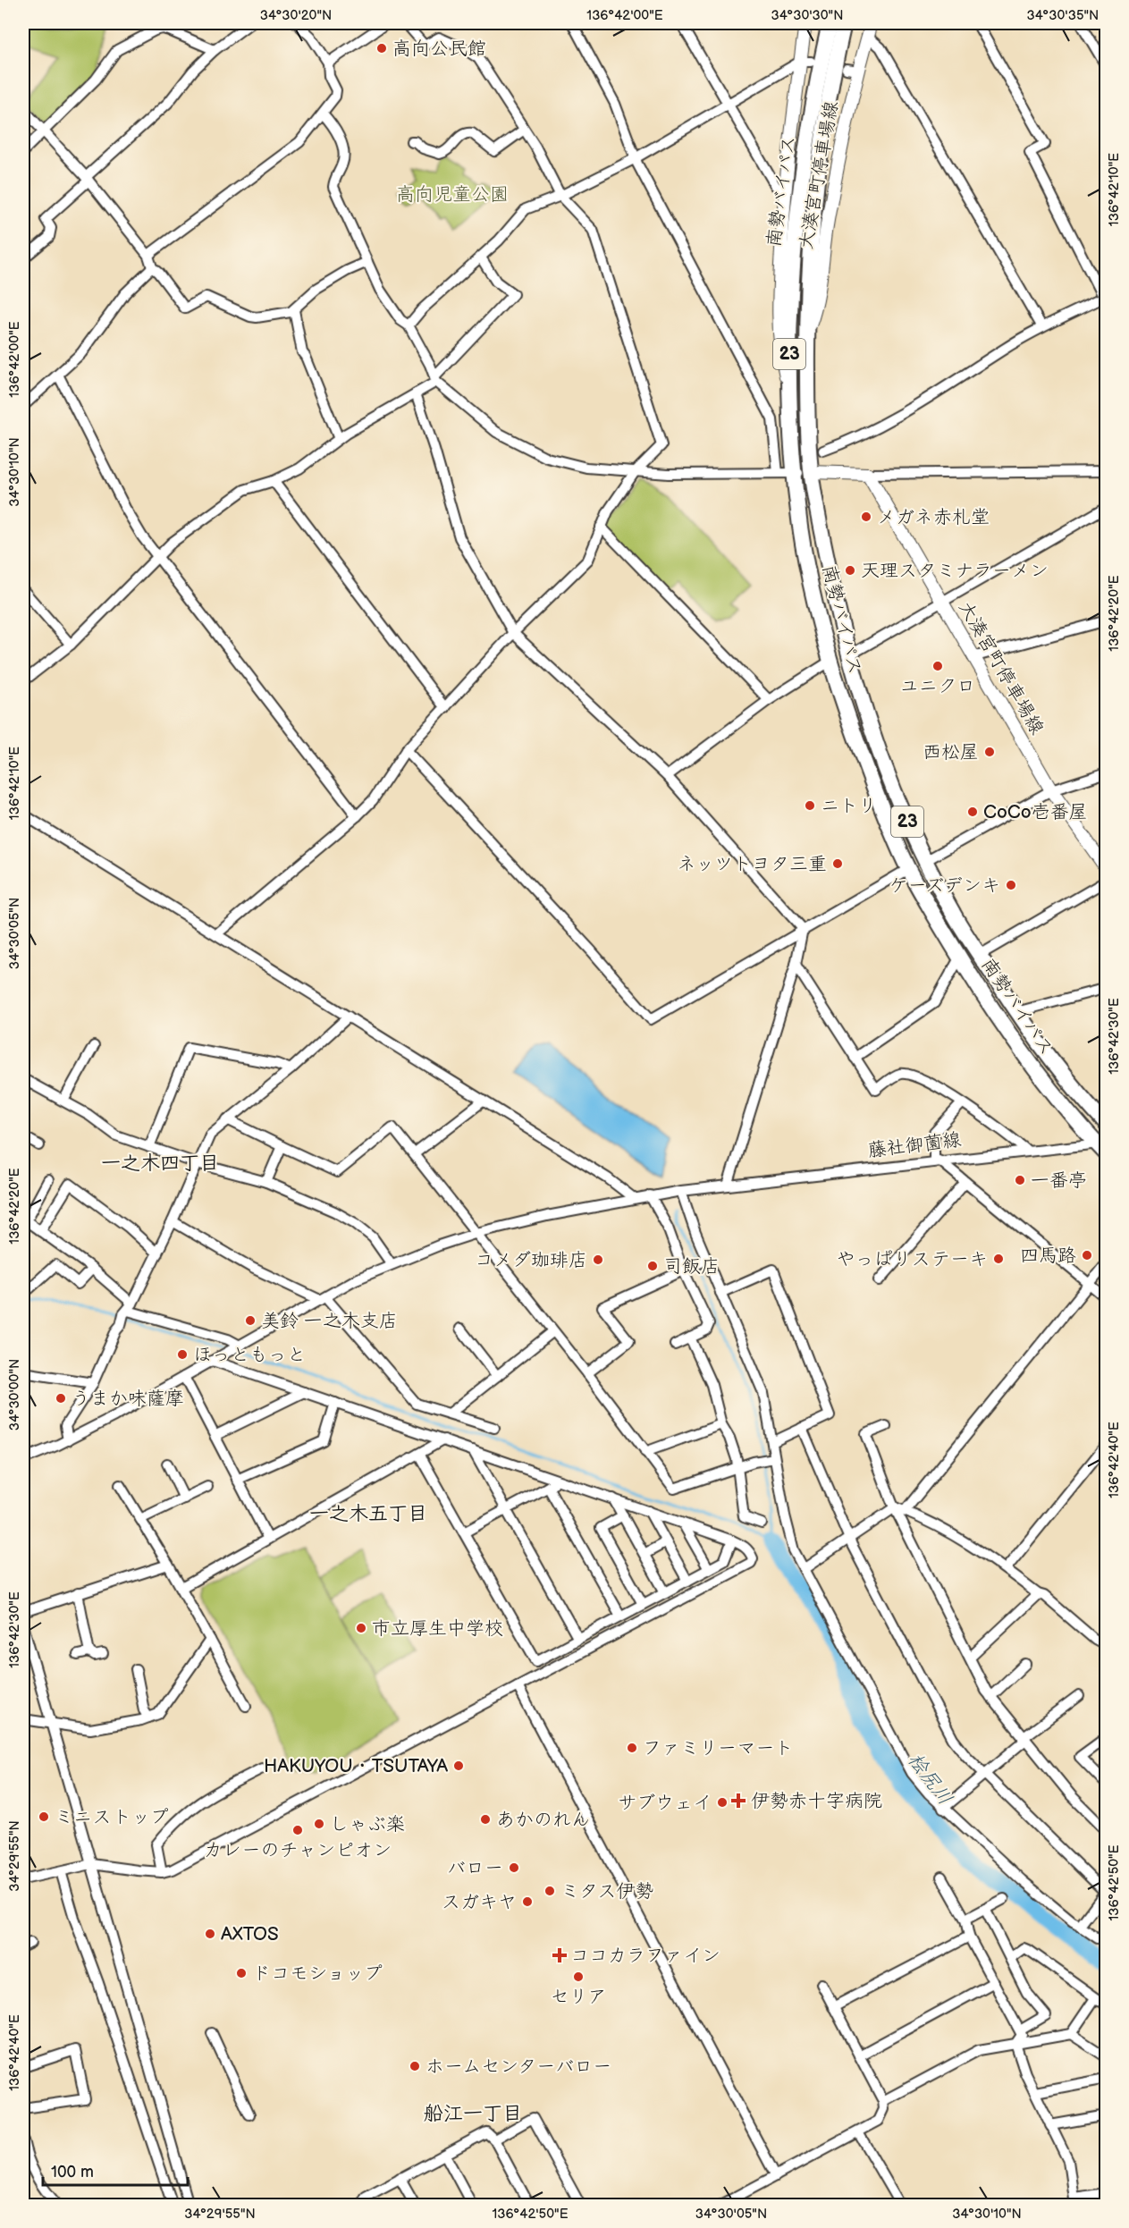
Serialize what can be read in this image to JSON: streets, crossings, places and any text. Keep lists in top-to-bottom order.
{
  "streets": {
    "highway": ["南勢バイパス", "23"],
    "main road": ["大湊宮町停車場線"],
    "street": ["藤社御薗線"]
  },
  "crossings": [
    ["大湊宮町停車場線", "南勢バイパス"],
    ["南勢バイパス", "藤社御薗線"]
  ],
  "districts": ["一之木四丁目", "一之木五丁目", "船江一丁目"],
  "water": ["桧尻川"],
  "parks": ["高向児童公園"],
  "places": {
    "other": [
      "高向公民館",
      "メガネ赤札堂",
      "天理スタミナラーメン",
      "ユニクロ",
      "西松屋",
      "ニトリ",
      "CoCo壱番屋",
      "ネッツトヨタ三重",
      "ケーズデンキ",
      "一番亭",
      "四馬路",
      "やっぱりステーキ",
      "コメダ珈琲店",
      "司飯店",
      "美鈴 一之木支店",
      "ほっともっと",
      "うまか味薩摩",
      "市立厚生中学校",
      "ファミリーマート",
      "HAKUYOU・TSUTAYA",
      "サブウェイ",
      "ミニストップ",
      "あかのれん",
      "しゃぶ楽",
      "カレーのチャンピオン",
      "バロー",
      "ミタス伊勢",
      "スガキヤ",
      "AXTOS",
      "ドコモショップ",
      "セリア",
      "ホームセンターバロー"
    ],
    "health": ["伊勢赤十字病院", "ココカラファイン"]
  },
  "scale_bar": "100 m",
  "coordinates": [
    "34°30'20\"N",
    "136°42'00\"E",
    "34°30'30\"N",
    "34°30'35\"N",
    "136°42'10\"E",
    "34°30'10\"N",
    "136°42'20\"E",
    "34°30'05\"N",
    "136°42'30\"E",
    "34°30'00\"N",
    "136°42'40\"E",
    "34°29'55\"N",
    "136°42'50\"E"
  ]
}
